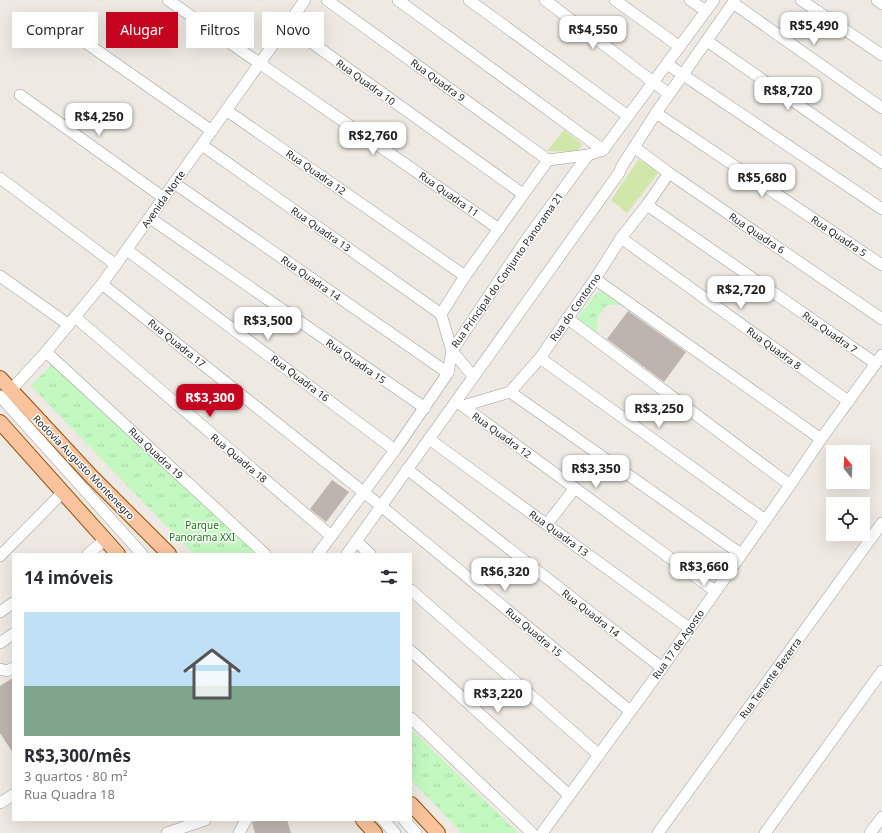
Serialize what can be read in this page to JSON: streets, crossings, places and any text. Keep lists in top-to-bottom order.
{
  "streets": {
    "main road": ["Rodovia Augusto Montenegro"],
    "street": [
      "Rua Quadra 9",
      "Rua Quadra 10",
      "Rua Quadra 12",
      "Rua Quadra 11",
      "Avenida Norte",
      "Rua Quadra 13",
      "Rua Quadra 6",
      "Rua Quadra 5",
      "Rua Principal do Conjunto Panorama 21",
      "Rua Quadra 14",
      "Rua do Contorno",
      "Rua Quadra 7",
      "Rua Quadra 17",
      "Rua Quadra 8",
      "Rua Quadra 15",
      "Rua Quadra 16",
      "Rua Quadra 19",
      "Rua Quadra 18",
      "Rua 17 de Agosto",
      "Rua Tenente Bezerra"
    ]
  },
  "crossings": [
    ["Rua Quadra 12", "Avenida Norte"],
    ["Rua Quadra 12", "Rua 17 de Agosto"],
    ["Rua Quadra 11", "Avenida Norte"],
    ["Avenida Norte", "Rua Quadra 13"],
    ["Avenida Norte", "Rua Quadra 14"],
    ["Avenida Norte", "Rua Quadra 17"],
    ["Avenida Norte", "Rua Quadra 15"],
    ["Avenida Norte", "Rua Quadra 16"],
    ["Avenida Norte", "Rua Quadra 19"],
    ["Avenida Norte", "Rua Quadra 18"],
    ["Avenida Norte", "Rodovia Augusto Montenegro"],
    ["Rua Quadra 13", "Rua 17 de Agosto"],
    ["Rua Quadra 6", "Rua do Contorno"],
    ["Rua Principal do Conjunto Panorama 21", "Rua Quadra 14"],
    ["Rua Principal do Conjunto Panorama 21", "Rua Quadra 17"],
    ["Rua Principal do Conjunto Panorama 21", "Rua Quadra 15"],
    ["Rua Principal do Conjunto Panorama 21", "Rua Quadra 16"],
    ["Rua Principal do Conjunto Panorama 21", "Rua Quadra 18"],
    ["Rua Quadra 14", "Rua 17 de Agosto"],
    ["Rua do Contorno", "Rua Quadra 7"],
    ["Rua do Contorno", "Rua Quadra 8"],
    ["Rua Quadra 7", "Rua 17 de Agosto"],
    ["Rua Quadra 17", "Rua Quadra 15"],
    ["Rua Quadra 8", "Rua 17 de Agosto"],
    ["Rua Quadra 15", "Rua 17 de Agosto"]
  ],
  "parks": ["Parque Panorama XXI"],
  "north": "top",
  "page": {
    "price": [
      "R$5,490",
      "R$4,550",
      "R$8,720",
      "R$4,250",
      "R$2,760",
      "R$5,680",
      "R$2,720",
      "R$3,500",
      "R$3,300",
      "R$3,250",
      "R$3,350",
      "R$3,660",
      "R$6,320",
      "R$3,220"
    ],
    "chip": [
      "Comprar",
      "Alugar",
      "Filtros",
      "Novo"
    ],
    "heading": "14 imóveis",
    "list": [
      {
        "name": "R$3,300/mês",
        "note": "3 quartos · 80 m² · Rua Quadra 18"
      }
    ]
  }
}
